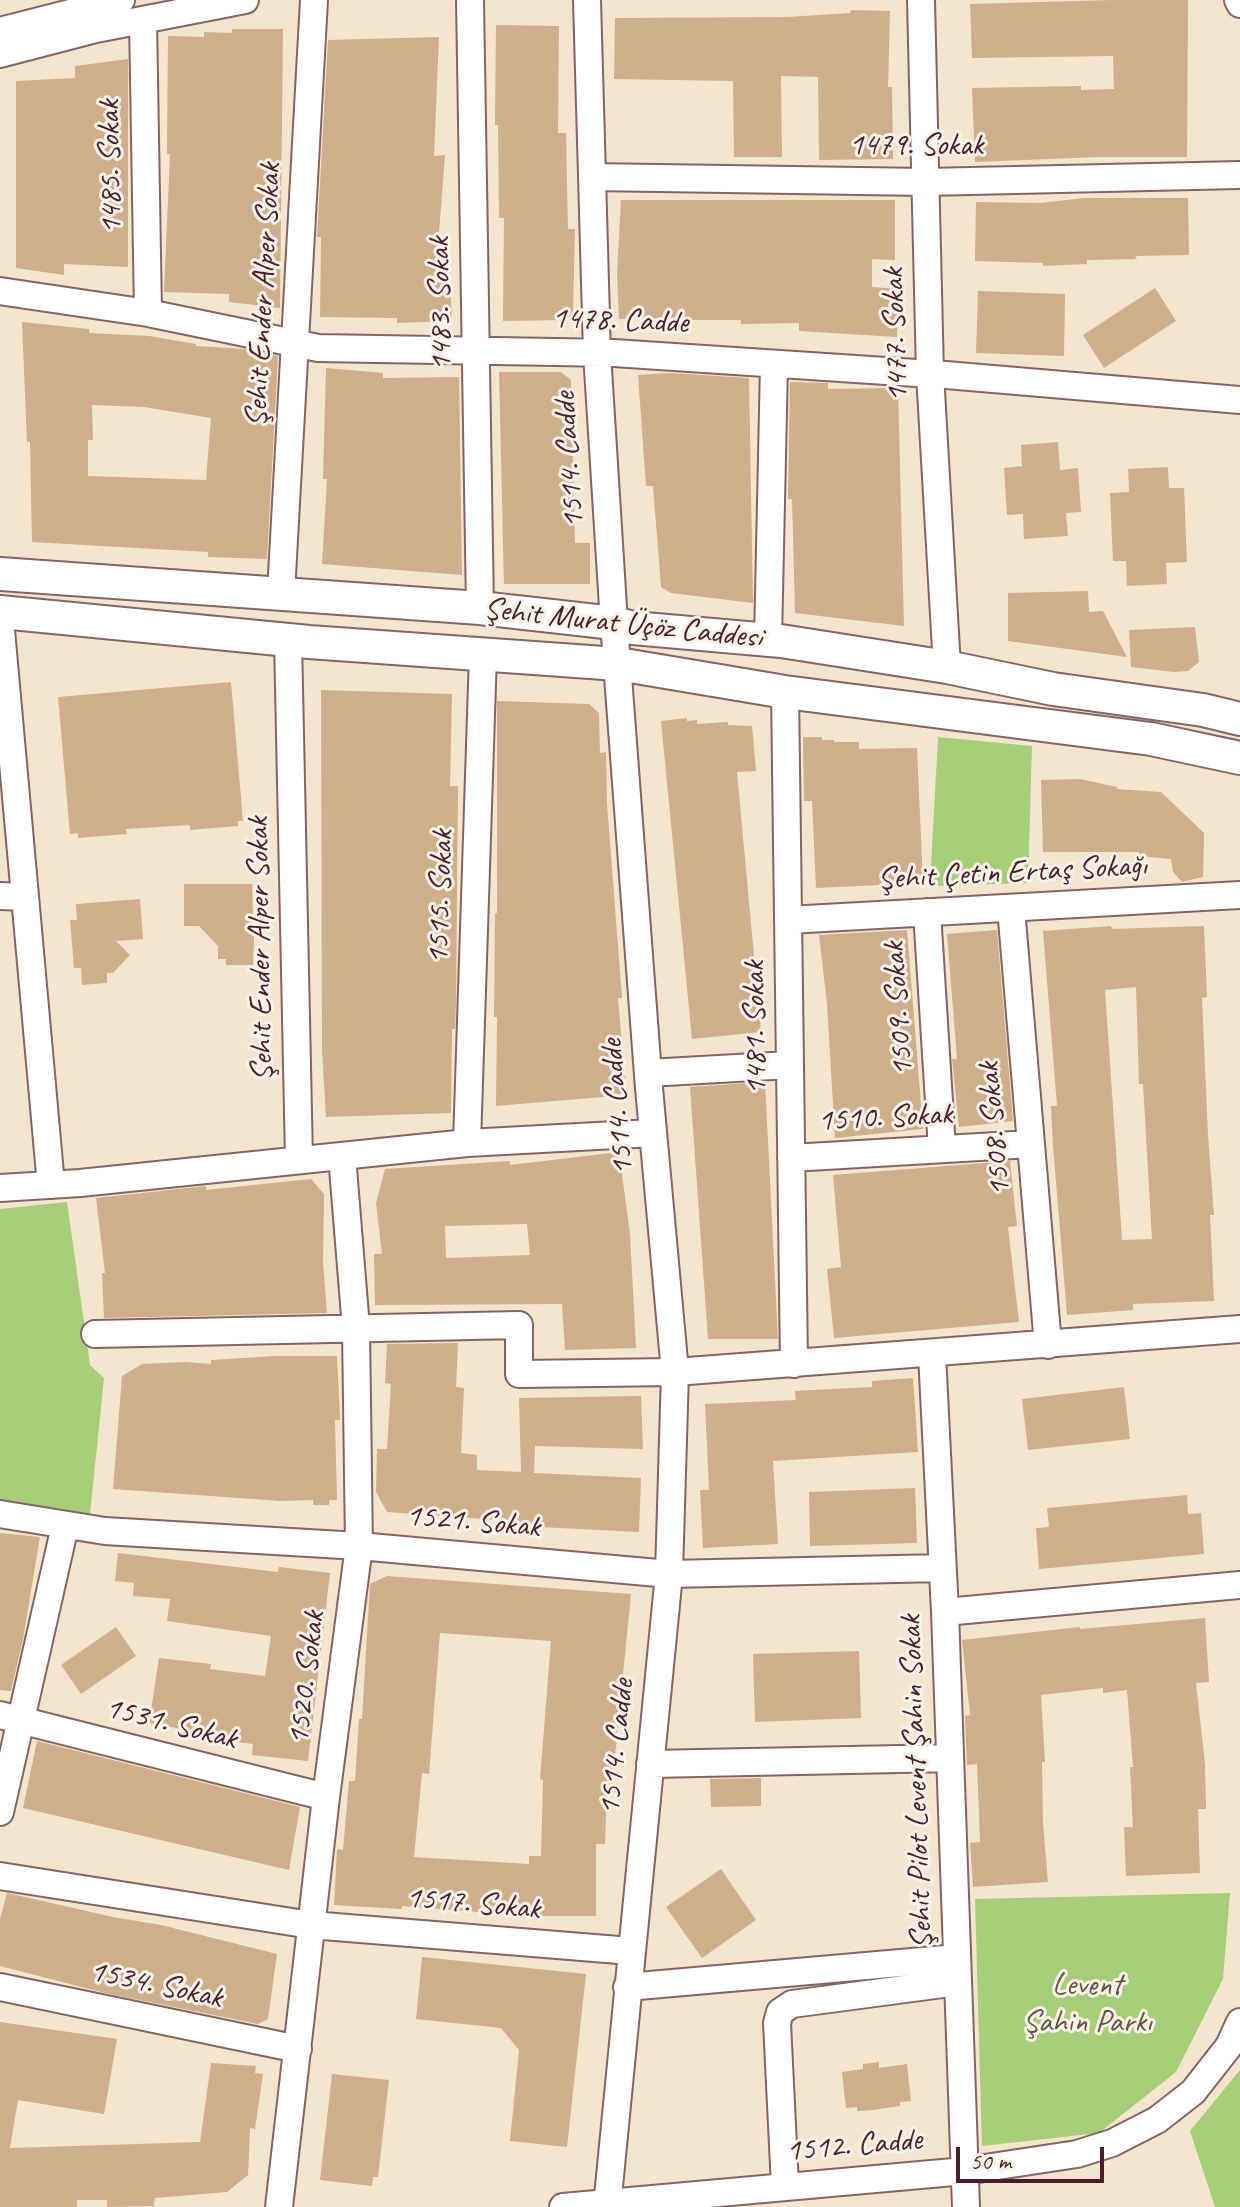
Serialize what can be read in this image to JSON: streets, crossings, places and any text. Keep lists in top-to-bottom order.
{
  "streets": {
    "main road": ["Şehit Murat Üçöz Caddesi"],
    "street": [
      "1479. Sokak",
      "1485. Sokak",
      "Şehit Ender Alper Sokak",
      "1483. Sokak",
      "1478. Cadde",
      "1477. Sokak",
      "1514. Cadde",
      "Şehit Çetin Ertaş Sokağı",
      "1515. Sokak",
      "1509. Sokak",
      "1481. Sokak",
      "1510. Sokak",
      "1508. Sokak",
      "1521. Sokak",
      "1520. Sokak",
      "1531. Sokak",
      "Şehit Pilot Levent Şahin Sokak",
      "1517. Sokak",
      "1534. Sokak",
      "1512. Cadde"
    ]
  },
  "crossings": [
    ["1479. Sokak", "1477. Sokak"],
    ["1479. Sokak", "1514. Cadde"],
    ["1485. Sokak", "1478. Cadde"],
    ["Şehit Ender Alper Sokak", "1478. Cadde"],
    ["Şehit Ender Alper Sokak", "Şehit Murat Üçöz Caddesi"],
    ["1483. Sokak", "1478. Cadde"],
    ["1483. Sokak", "Şehit Murat Üçöz Caddesi"],
    ["1478. Cadde", "1477. Sokak"],
    ["1478. Cadde", "1514. Cadde"],
    ["1477. Sokak", "Şehit Murat Üçöz Caddesi"],
    ["1514. Cadde", "Şehit Murat Üçöz Caddesi"],
    ["1514. Cadde", "1521. Sokak"],
    ["1514. Cadde", "1517. Sokak"],
    ["1514. Cadde", "1512. Cadde"],
    ["Şehit Murat Üçöz Caddesi", "1515. Sokak"],
    ["Şehit Murat Üçöz Caddesi", "1481. Sokak"],
    ["Şehit Çetin Ertaş Sokağı", "1509. Sokak"],
    ["Şehit Çetin Ertaş Sokağı", "1481. Sokak"],
    ["Şehit Çetin Ertaş Sokağı", "1508. Sokak"],
    ["1509. Sokak", "1510. Sokak"],
    ["1481. Sokak", "1510. Sokak"],
    ["1510. Sokak", "1508. Sokak"],
    ["1521. Sokak", "1520. Sokak"],
    ["1521. Sokak", "Şehit Pilot Levent Şahin Sokak"],
    ["1520. Sokak", "1531. Sokak"],
    ["1520. Sokak", "1517. Sokak"],
    ["1520. Sokak", "1534. Sokak"],
    ["Şehit Pilot Levent Şahin Sokak", "1512. Cadde"]
  ],
  "parks": ["Levent Şahin Parkı"],
  "scale_bar": "50 m"
}
